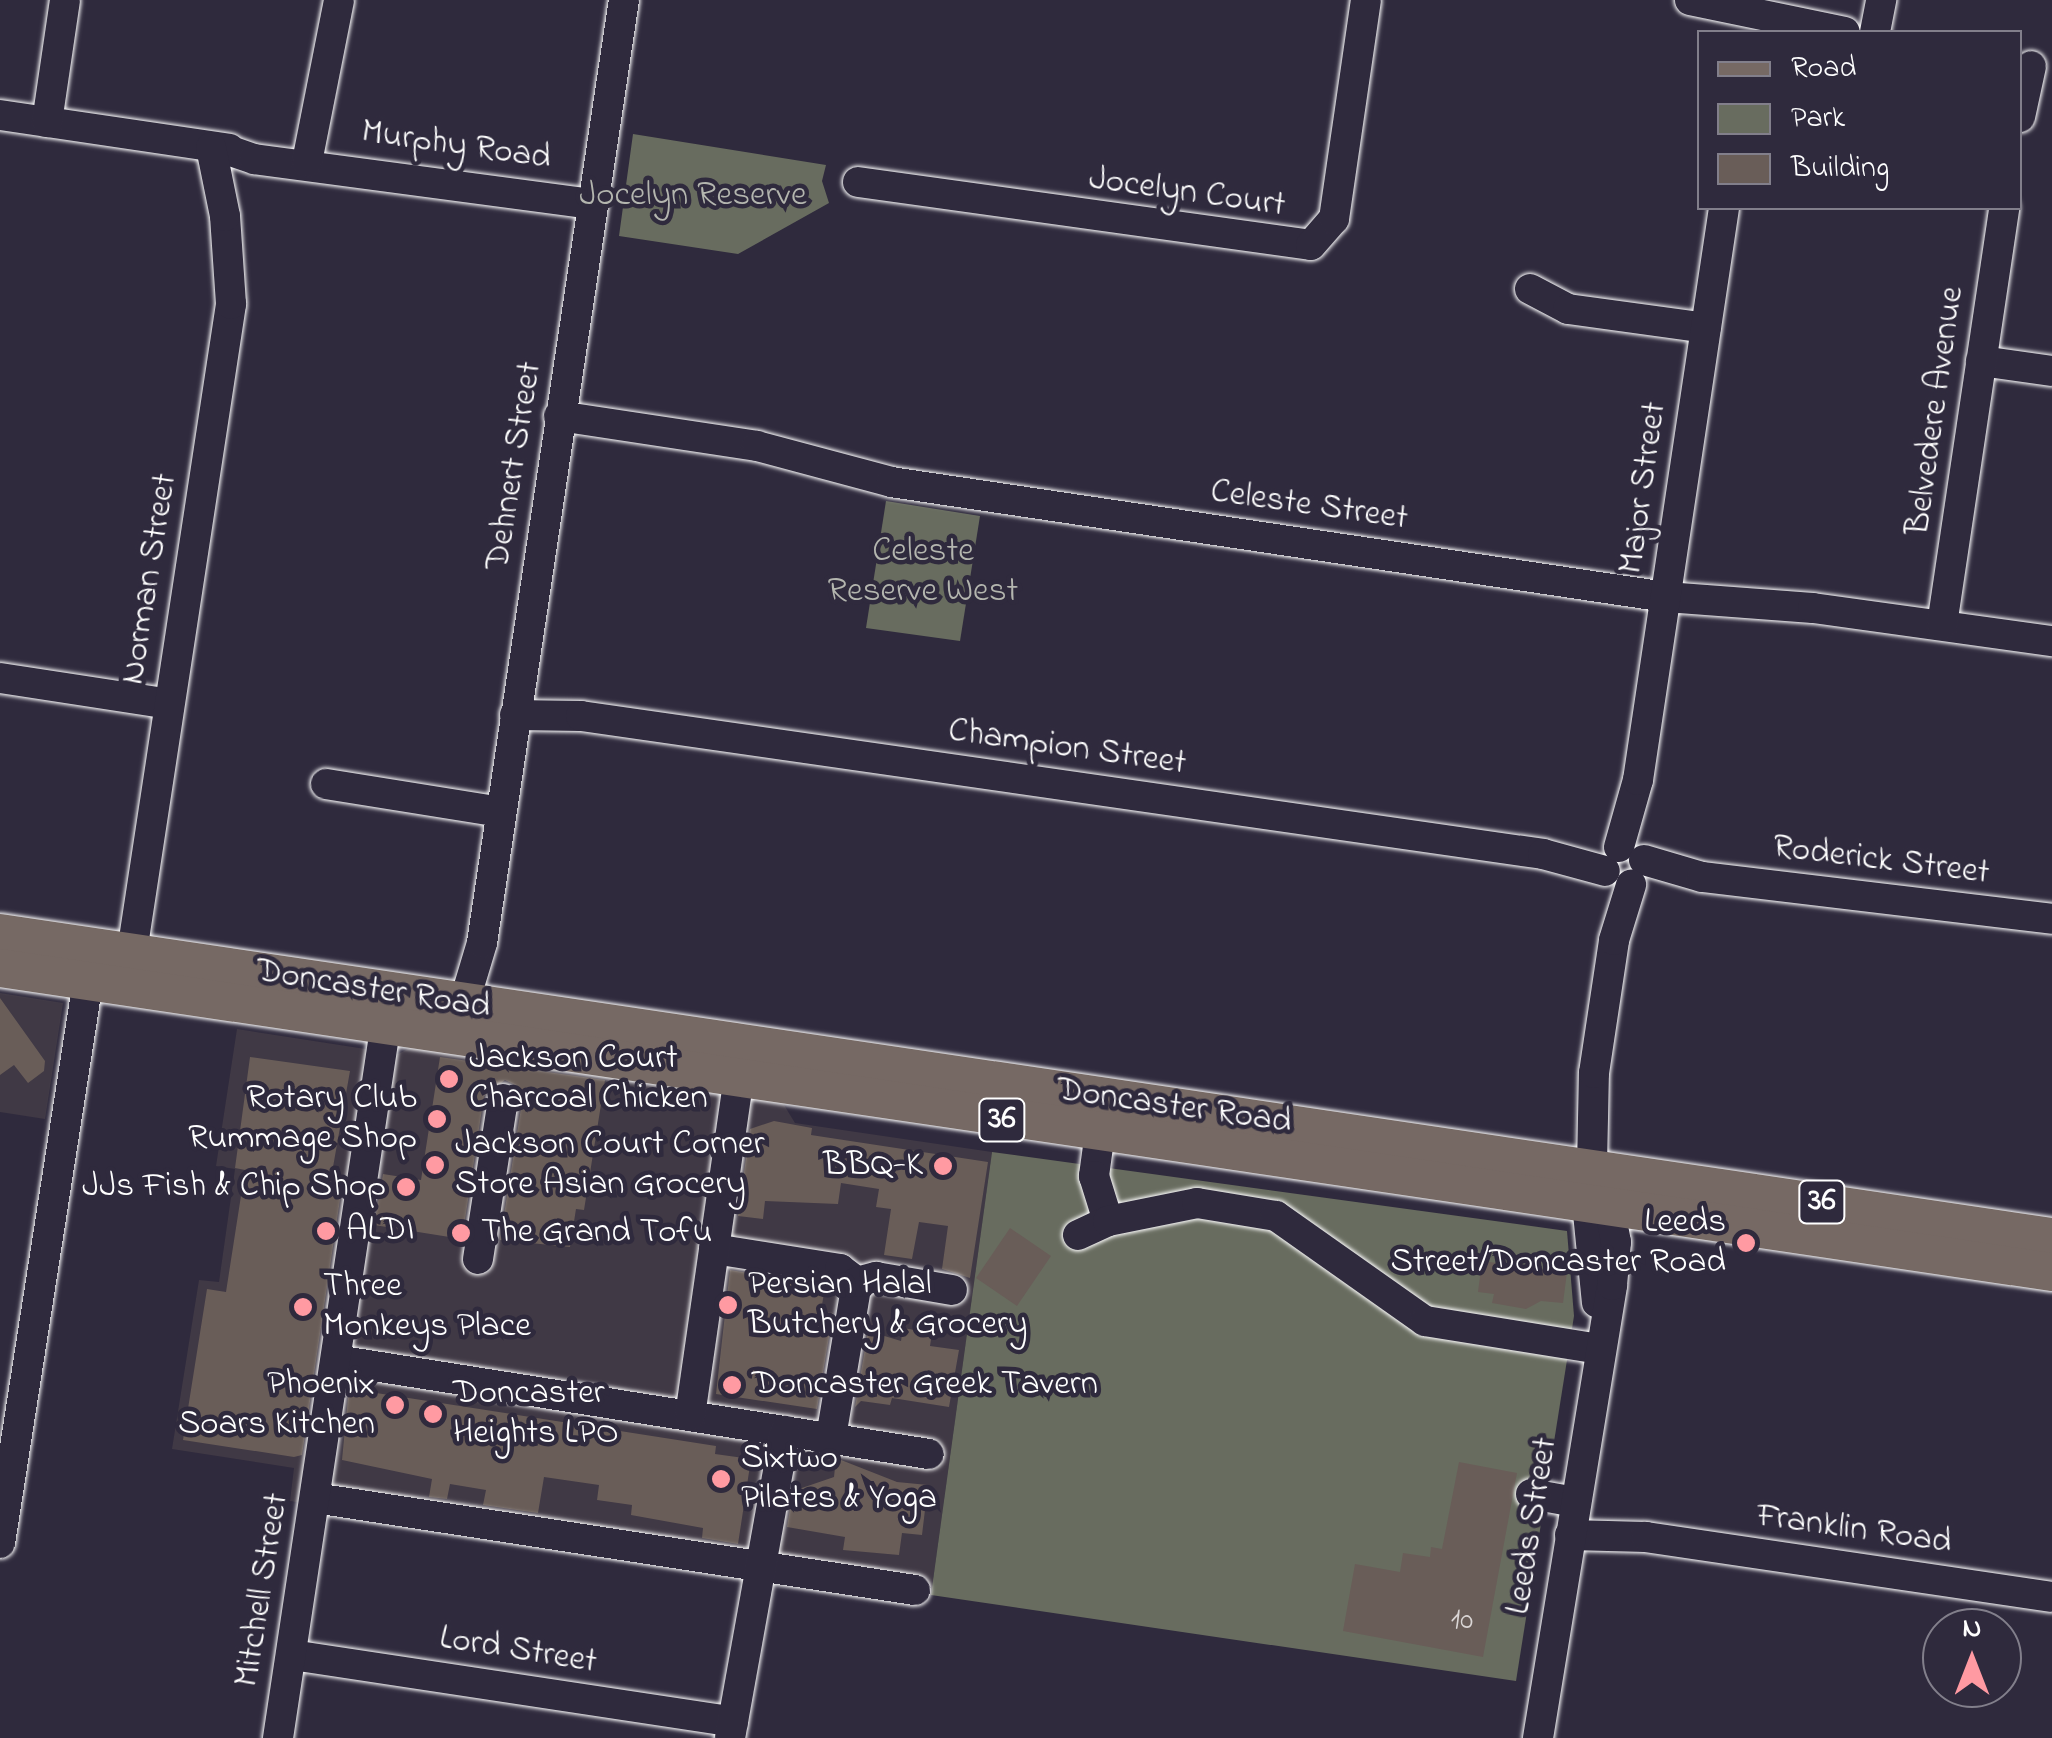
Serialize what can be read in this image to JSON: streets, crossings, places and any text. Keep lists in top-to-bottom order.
{
  "streets": {
    "main road": ["Doncaster Road", "36"],
    "street": [
      "Murphy Road",
      "Jocelyn Court",
      "Belvedere Avenue",
      "Dehnert Street",
      "Major Street",
      "Celeste Street",
      "Norman Street",
      "Champion Street",
      "Roderick Street",
      "Leeds Street",
      "Franklin Road",
      "Mitchell Street",
      "Lord Street"
    ]
  },
  "crossings": [
    ["Murphy Road", "Dehnert Street"],
    ["Murphy Road", "Norman Street"],
    ["Belvedere Avenue", "Celeste Street"],
    ["Dehnert Street", "Celeste Street"],
    ["Dehnert Street", "Champion Street"],
    ["Dehnert Street", "Doncaster Road"],
    ["Major Street", "Celeste Street"],
    ["Major Street", "Champion Street"],
    ["Major Street", "Roderick Street"],
    ["Major Street", "Doncaster Road"],
    ["Norman Street", "Doncaster Road"],
    ["Champion Street", "Roderick Street"],
    ["Doncaster Road", "Leeds Street"],
    ["Doncaster Road", "Mitchell Street"],
    ["Leeds Street", "Franklin Road"],
    ["Mitchell Street", "Lord Street"]
  ],
  "parks": ["Jocelyn Reserve", "Celeste Reserve West"],
  "places": [
    "Jackson Court Charcoal Chicken",
    "Rotary Club Rummage Shop",
    "Jackson Court Corner Store Asian Grocery",
    "BBQ-K",
    "JJs Fish & Chip Shop",
    "ALDI",
    "The Grand Tofu",
    "Leeds Street/Doncaster Road",
    "Persian Halal Butchery & Grocery",
    "Three Monkeys Place",
    "Doncaster Greek Tavern",
    "Phoenix Soars Kitchen",
    "Doncaster Heights LPO",
    "Sixtwo Pilates & Yoga"
  ],
  "house_numbers": ["10"],
  "legend": ["Road", "Park", "Building"],
  "north": "top"
}
